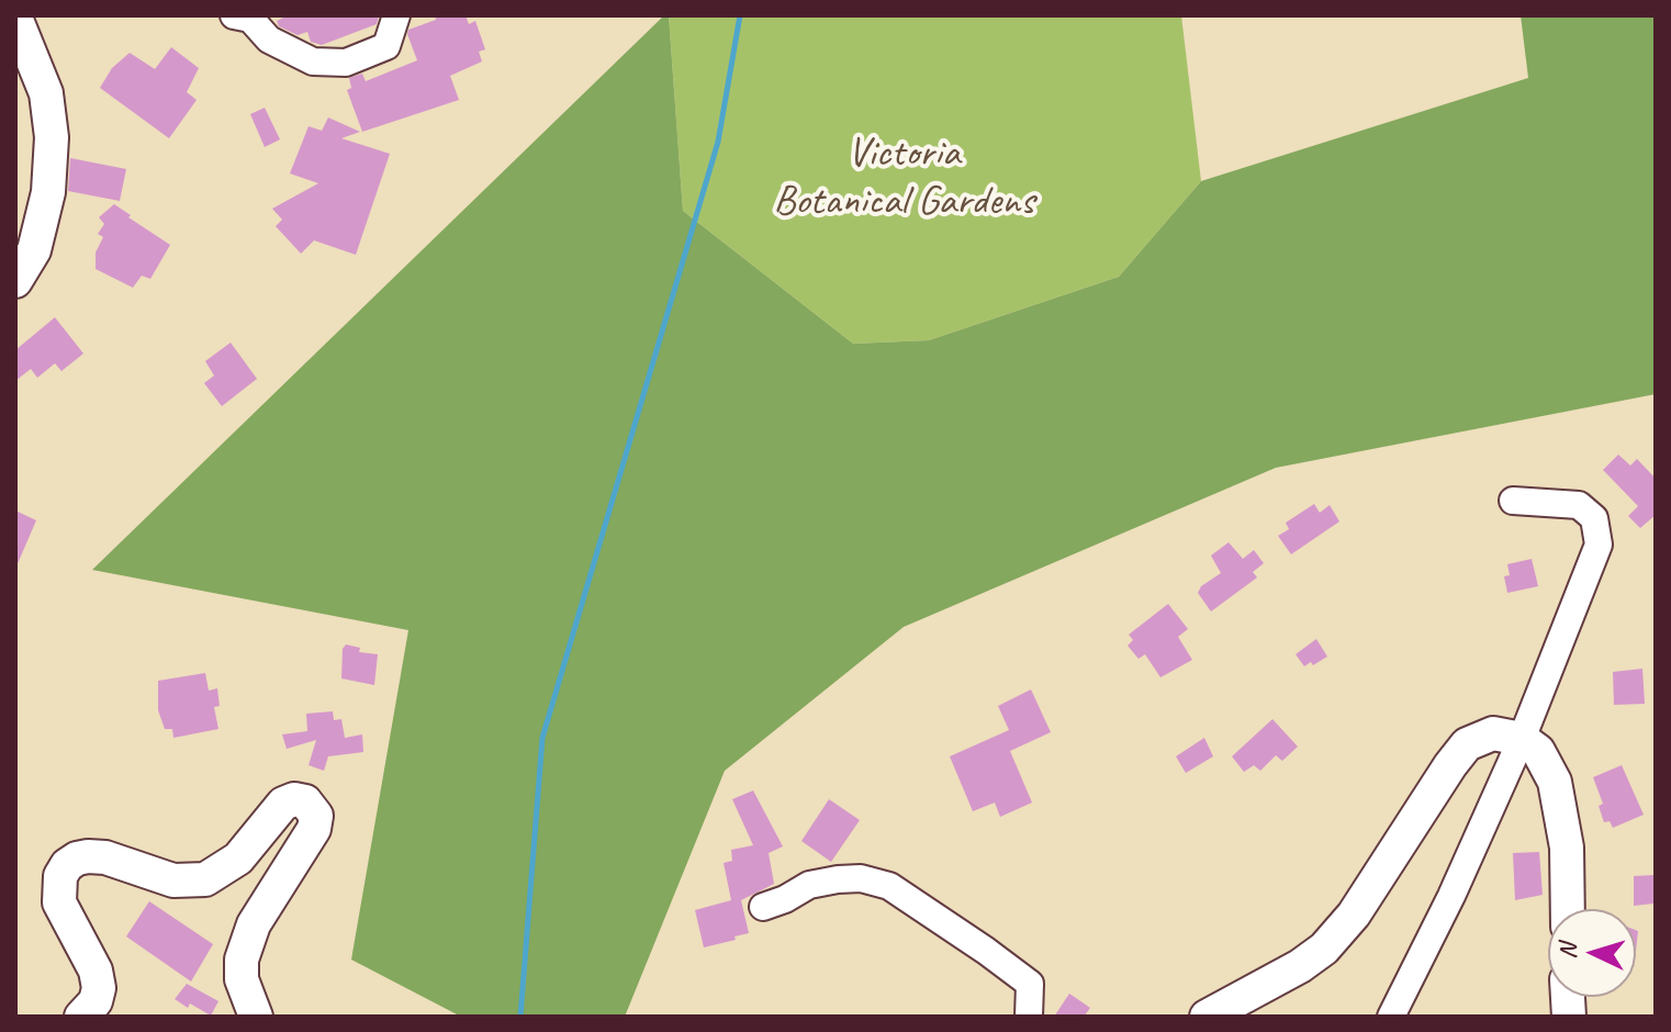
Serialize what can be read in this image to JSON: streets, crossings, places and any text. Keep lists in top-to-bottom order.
{
  "parks": ["Victoria Botanical Gardens"],
  "north": "left"
}
